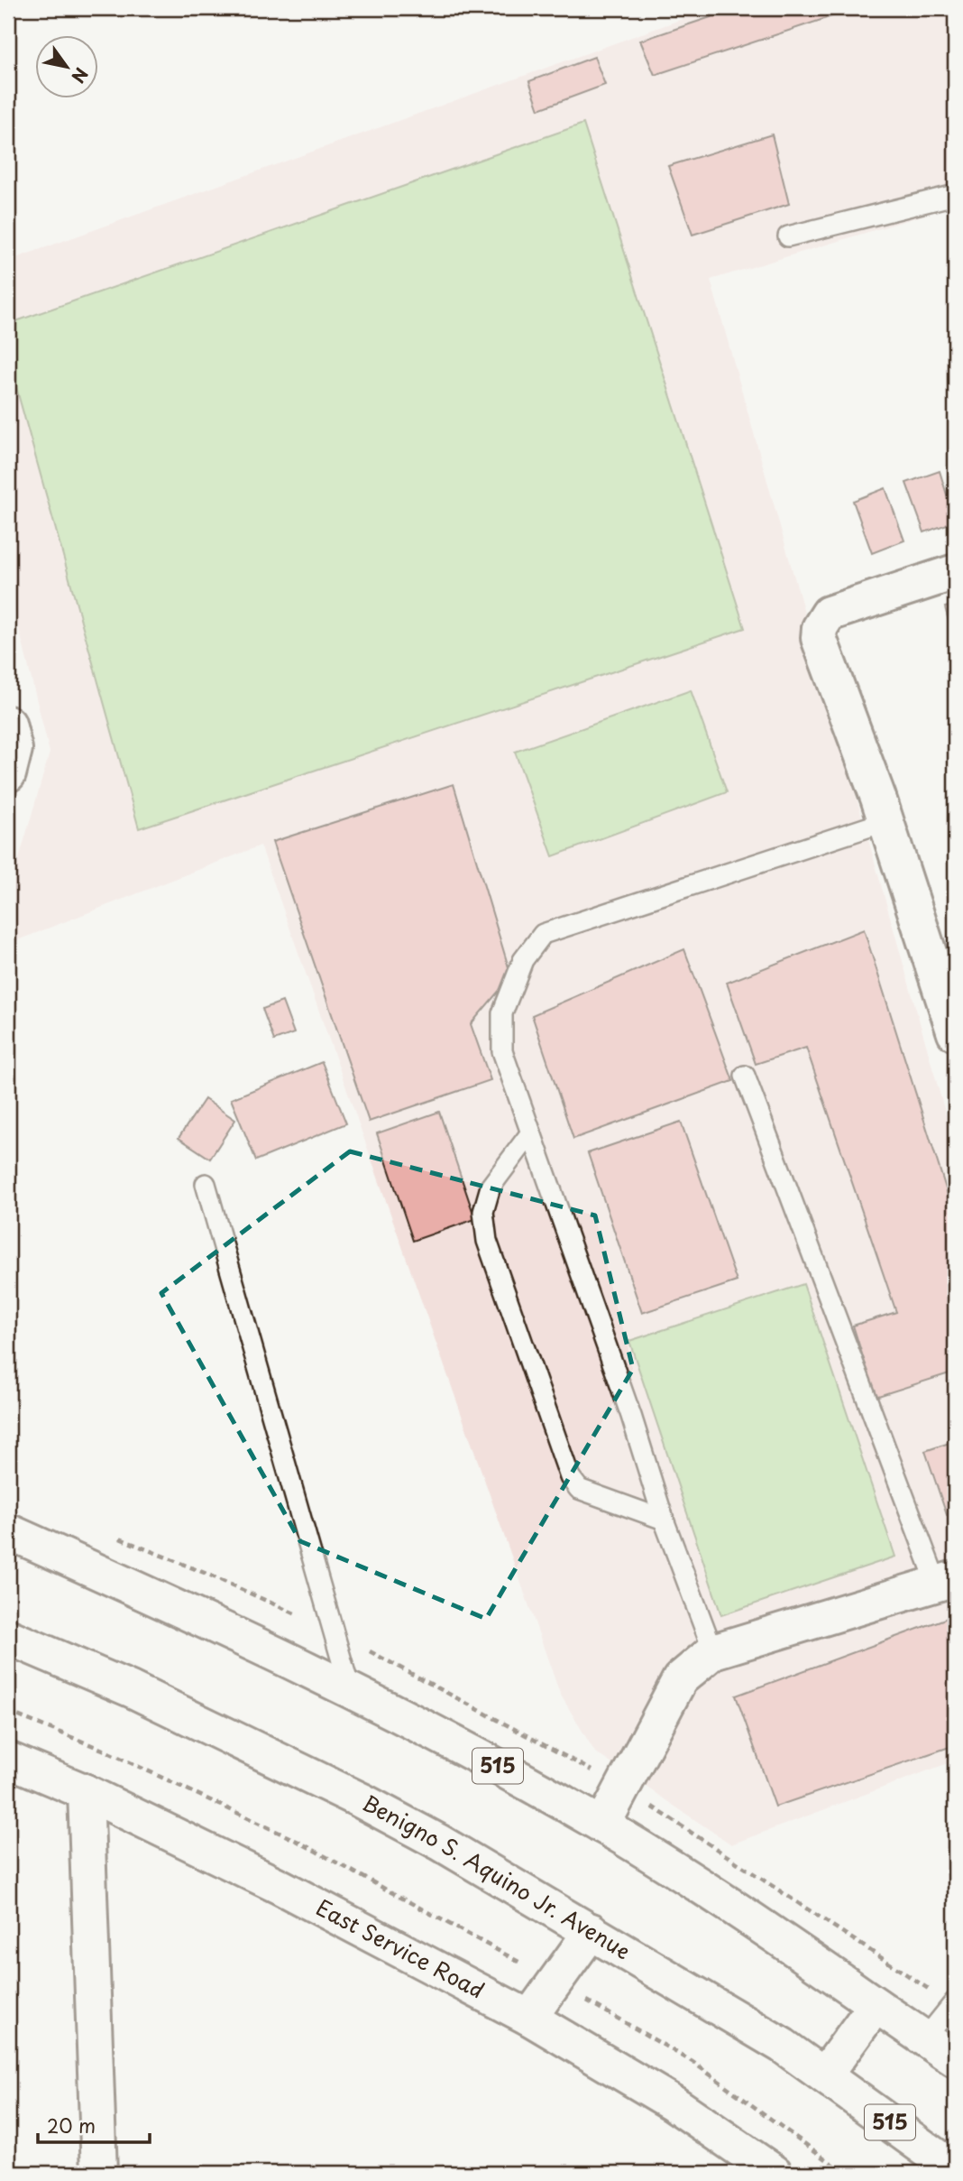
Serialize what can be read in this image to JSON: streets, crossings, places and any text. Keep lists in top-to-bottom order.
{
  "streets": {
    "main road": ["515", "Benigno S. Aquino Jr. Avenue", "East Service Road"]
  },
  "scale_bar": "20 m",
  "north": "bottom right"
}
